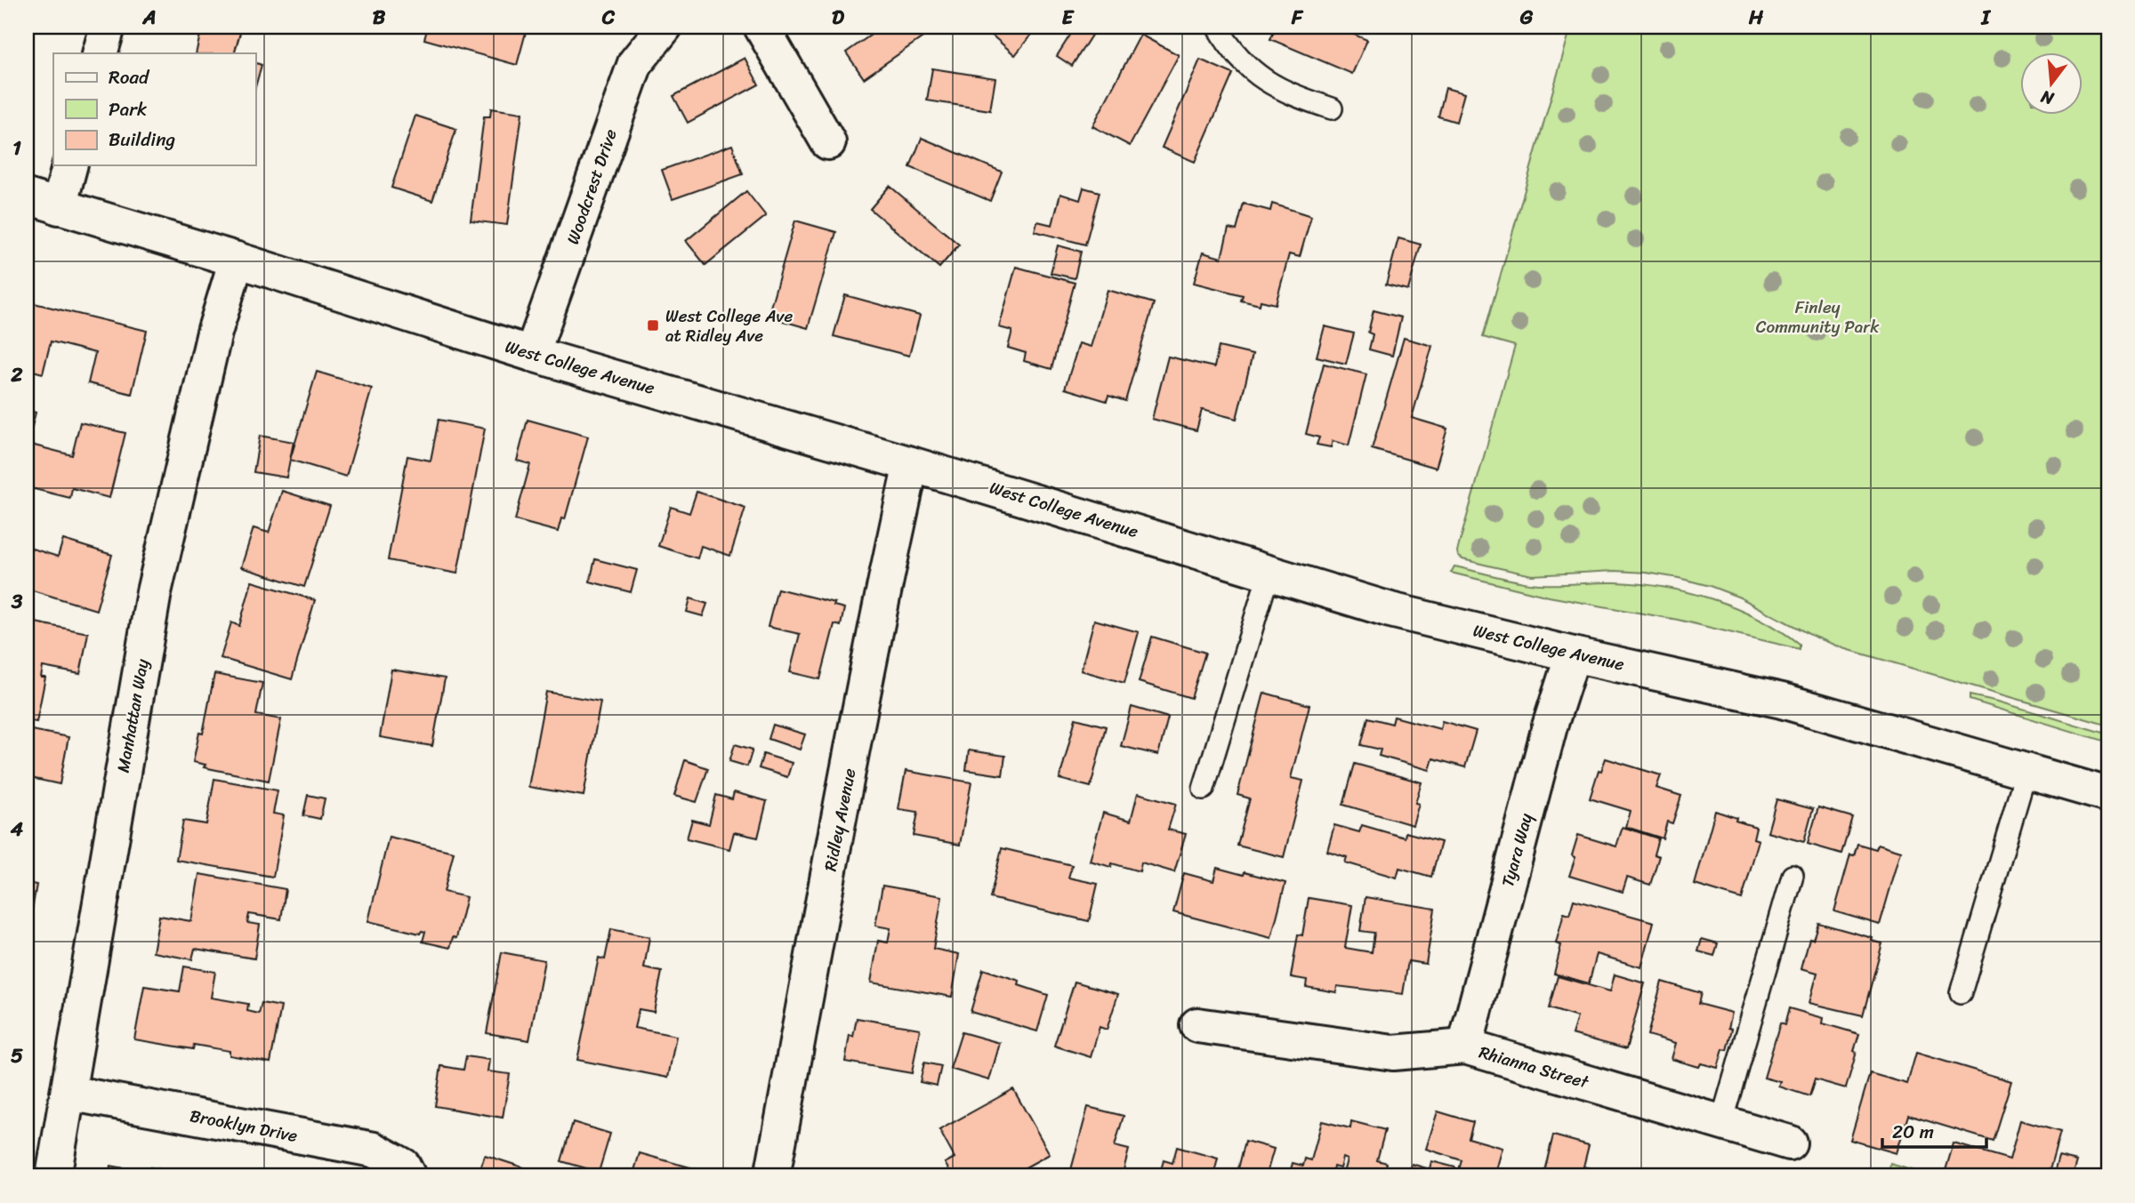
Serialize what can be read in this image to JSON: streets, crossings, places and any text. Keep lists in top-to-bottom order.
{
  "streets": {
    "street": [
      "Woodcrest Drive",
      "West College Avenue",
      "Manhattan Way",
      "Ridley Avenue",
      "Tyara Way",
      "Rhianna Street",
      "Brooklyn Drive"
    ]
  },
  "crossings": [
    ["Woodcrest Drive", "West College Avenue"],
    ["West College Avenue", "Manhattan Way"],
    ["West College Avenue", "Ridley Avenue"],
    ["West College Avenue", "Tyara Way"],
    ["Manhattan Way", "Brooklyn Drive"],
    ["Tyara Way", "Rhianna Street"]
  ],
  "parks": ["Finley Community Park"],
  "places": {
    "transit": ["West College Ave at Ridley Ave"]
  },
  "legend": ["Road", "Park", "Building"],
  "scale_bar": "20 m",
  "north": "bottom",
  "grid": {
    "columns": [
      "A",
      "B",
      "C",
      "D",
      "E",
      "F",
      "G",
      "H",
      "I"
    ],
    "rows": [
      "1",
      "2",
      "3",
      "4",
      "5"
    ]
  }
}
